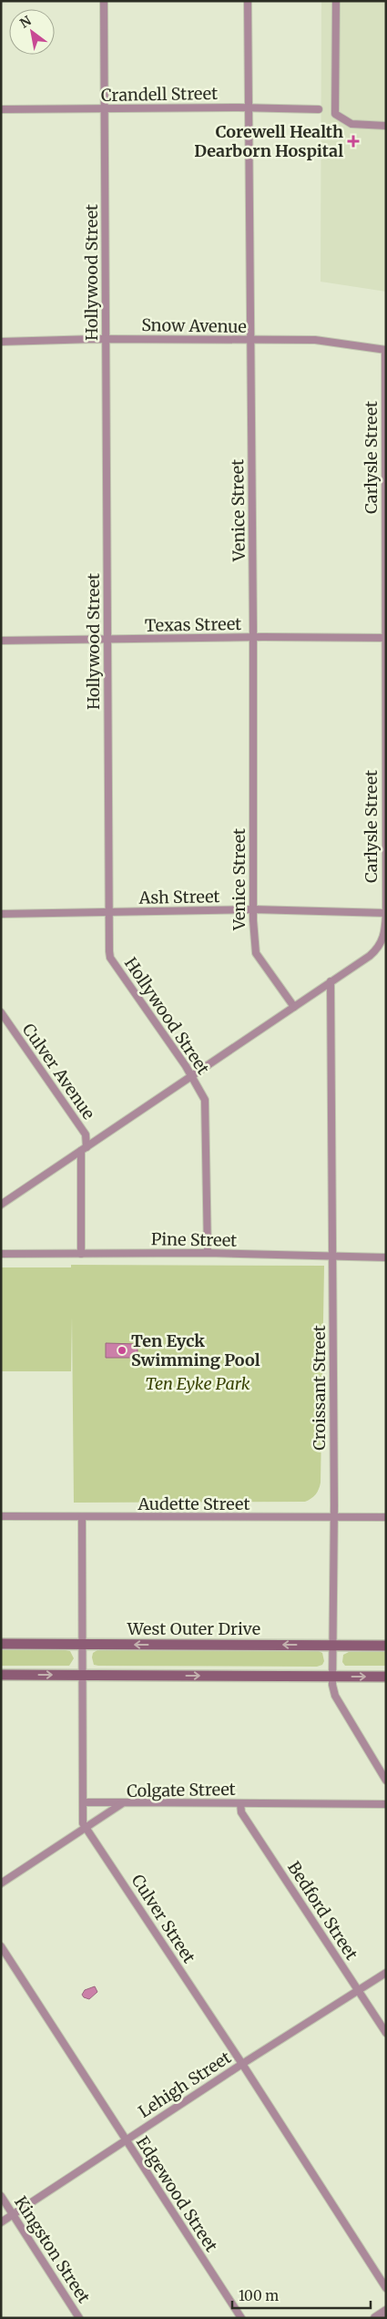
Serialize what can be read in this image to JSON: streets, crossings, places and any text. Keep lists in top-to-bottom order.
{
  "streets": {
    "main road": ["West Outer Drive"],
    "street": [
      "Crandell Street",
      "Hollywood Street",
      "Snow Avenue",
      "Carlysle Street",
      "Venice Street",
      "Texas Street",
      "Ash Street",
      "Culver Avenue",
      "Pine Street",
      "Croissant Street",
      "Audette Street",
      "Colgate Street",
      "Bedford Street",
      "Culver Street",
      "Lehigh Street",
      "Edgewood Street",
      "Kingston Street"
    ]
  },
  "crossings": [
    ["Crandell Street", "Hollywood Street"],
    ["Crandell Street", "Venice Street"],
    ["Hollywood Street", "Snow Avenue"],
    ["Hollywood Street", "Carlysle Street"],
    ["Hollywood Street", "Texas Street"],
    ["Hollywood Street", "Ash Street"],
    ["Hollywood Street", "Pine Street"],
    ["Snow Avenue", "Carlysle Street"],
    ["Snow Avenue", "Venice Street"],
    ["Carlysle Street", "Venice Street"],
    ["Carlysle Street", "Texas Street"],
    ["Carlysle Street", "Ash Street"],
    ["Carlysle Street", "Culver Avenue"],
    ["Carlysle Street", "Croissant Street"],
    ["Venice Street", "Texas Street"],
    ["Venice Street", "Ash Street"],
    ["Culver Avenue", "Pine Street"],
    ["Pine Street", "Croissant Street"],
    ["Croissant Street", "Audette Street"],
    ["Croissant Street", "West Outer Drive"],
    ["Audette Street", "Culver Street"],
    ["West Outer Drive", "Culver Street"],
    ["Colgate Street", "Bedford Street"],
    ["Colgate Street", "Culver Street"],
    ["Bedford Street", "Lehigh Street"],
    ["Culver Street", "Lehigh Street"],
    ["Lehigh Street", "Edgewood Street"],
    ["Lehigh Street", "Kingston Street"]
  ],
  "parks": ["Ten Eyke Park"],
  "places": {
    "health": ["Corewell Health Dearborn Hospital"],
    "other": ["Ten Eyck Swimming Pool"]
  },
  "scale_bar": "100 m",
  "north": "top left"
}
